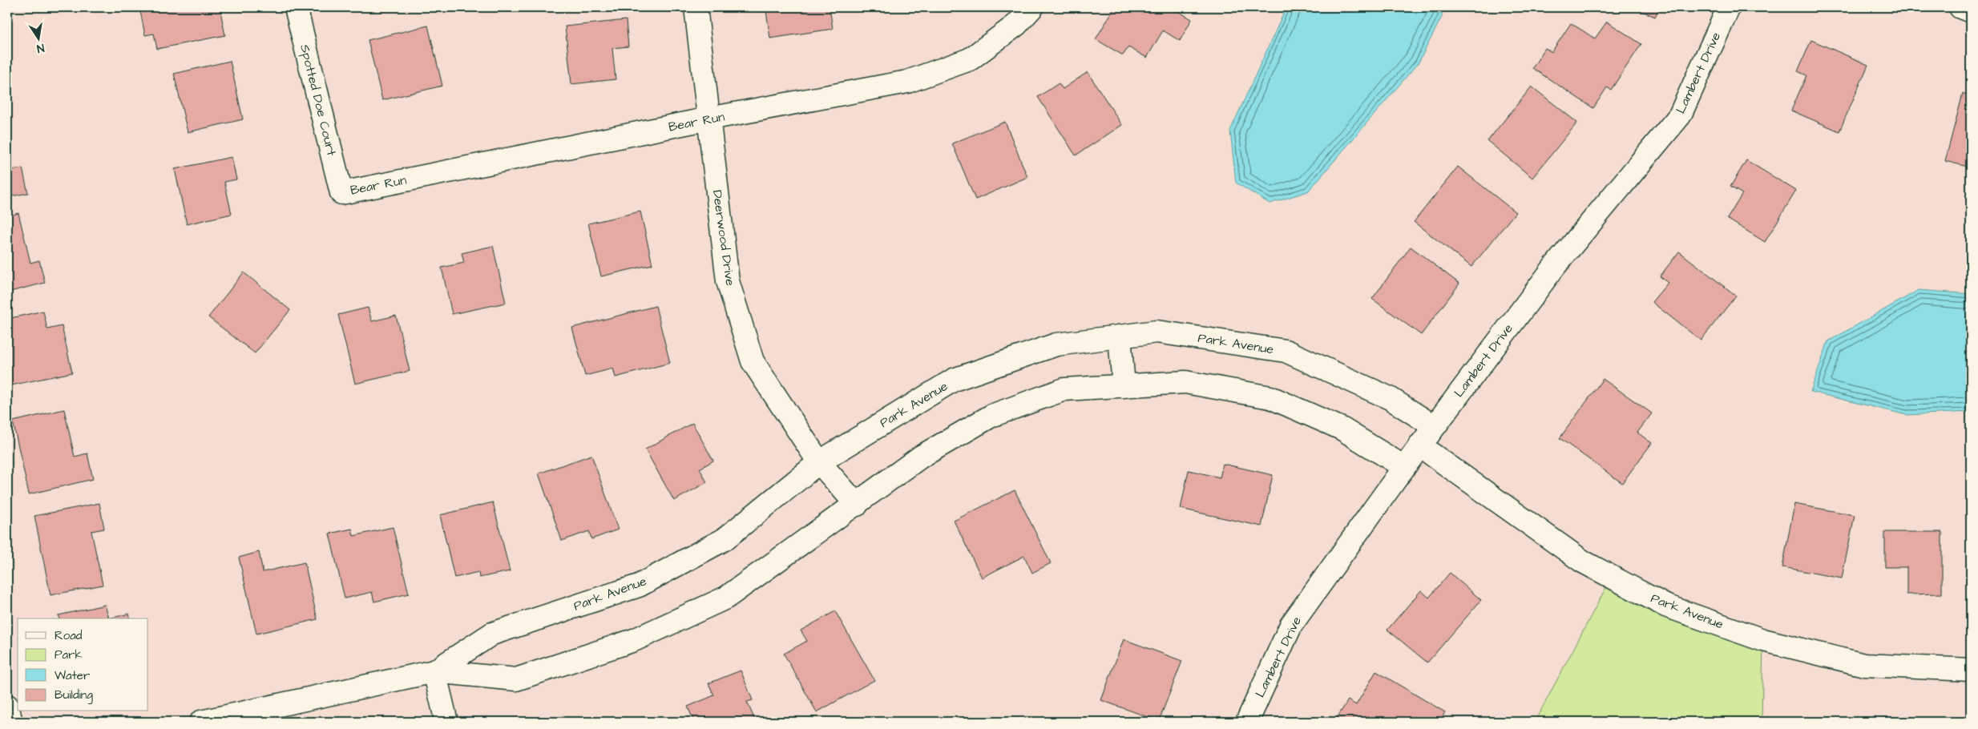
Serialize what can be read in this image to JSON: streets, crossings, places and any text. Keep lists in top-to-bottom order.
{
  "streets": {
    "street": [
      "Lambert Drive",
      "Spotted Doe Court",
      "Bear Run",
      "Deerwood Drive",
      "Park Avenue"
    ]
  },
  "crossings": [
    ["Lambert Drive", "Park Avenue"],
    ["Spotted Doe Court", "Bear Run"],
    ["Bear Run", "Deerwood Drive"],
    ["Deerwood Drive", "Park Avenue"]
  ],
  "legend": [
    "Road",
    "Park",
    "Water",
    "Building"
  ],
  "north": "bottom"
}
